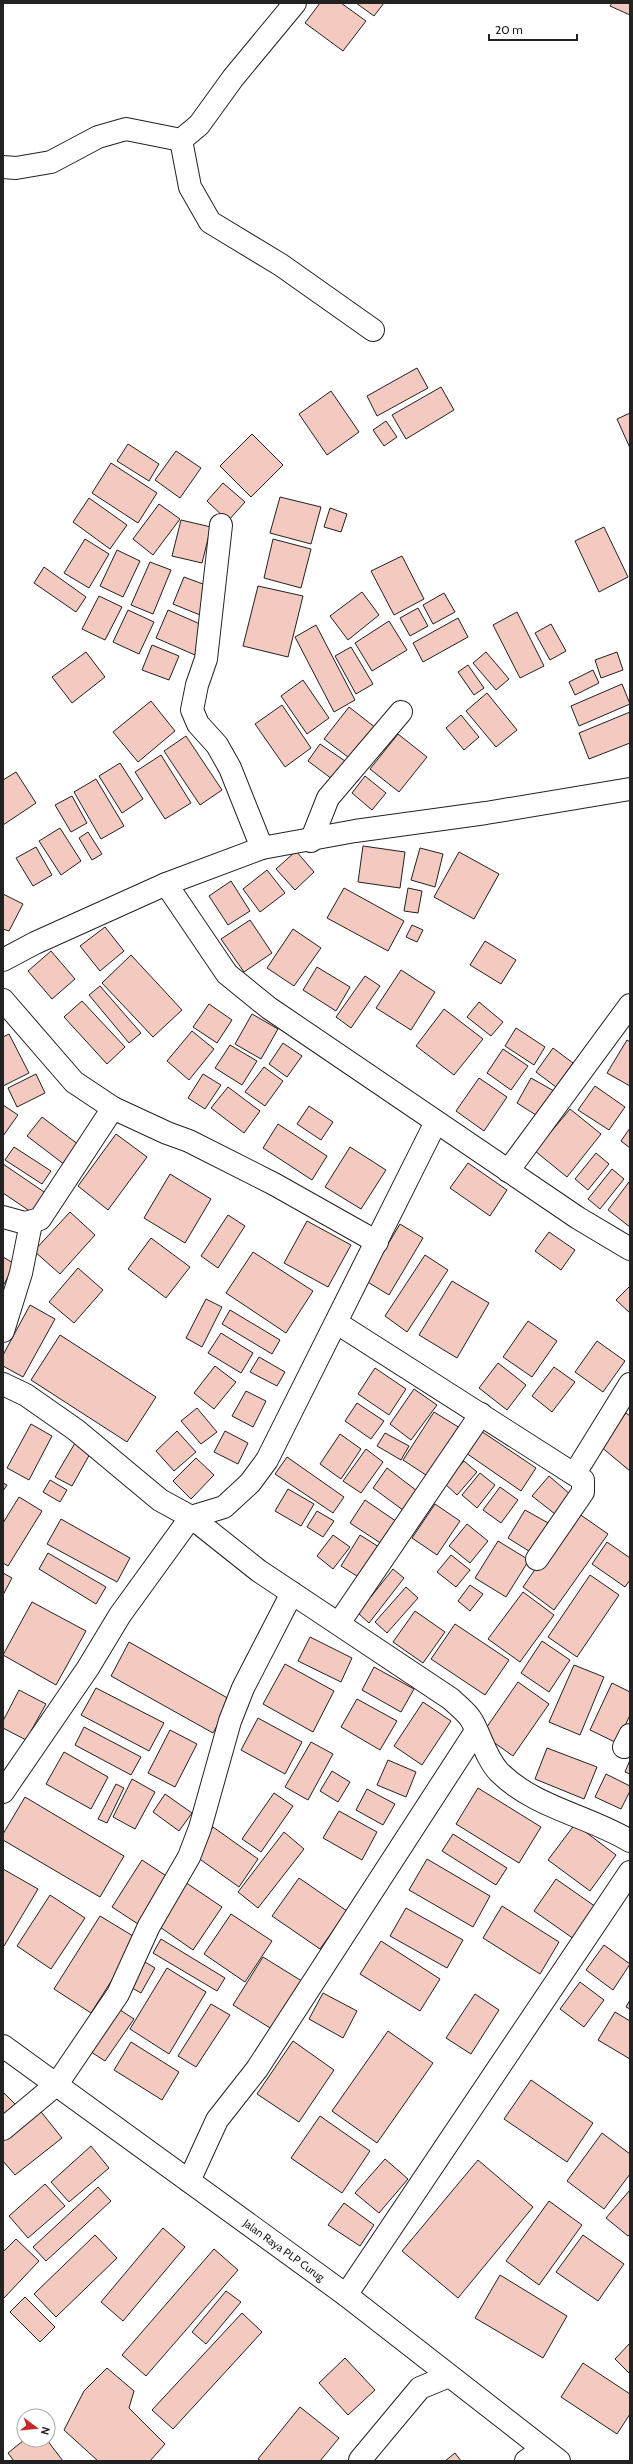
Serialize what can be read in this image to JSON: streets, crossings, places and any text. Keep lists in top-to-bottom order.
{
  "streets": {
    "street": ["Jalan Raya PLP Curug"]
  },
  "scale_bar": "20 m",
  "north": "right"
}
